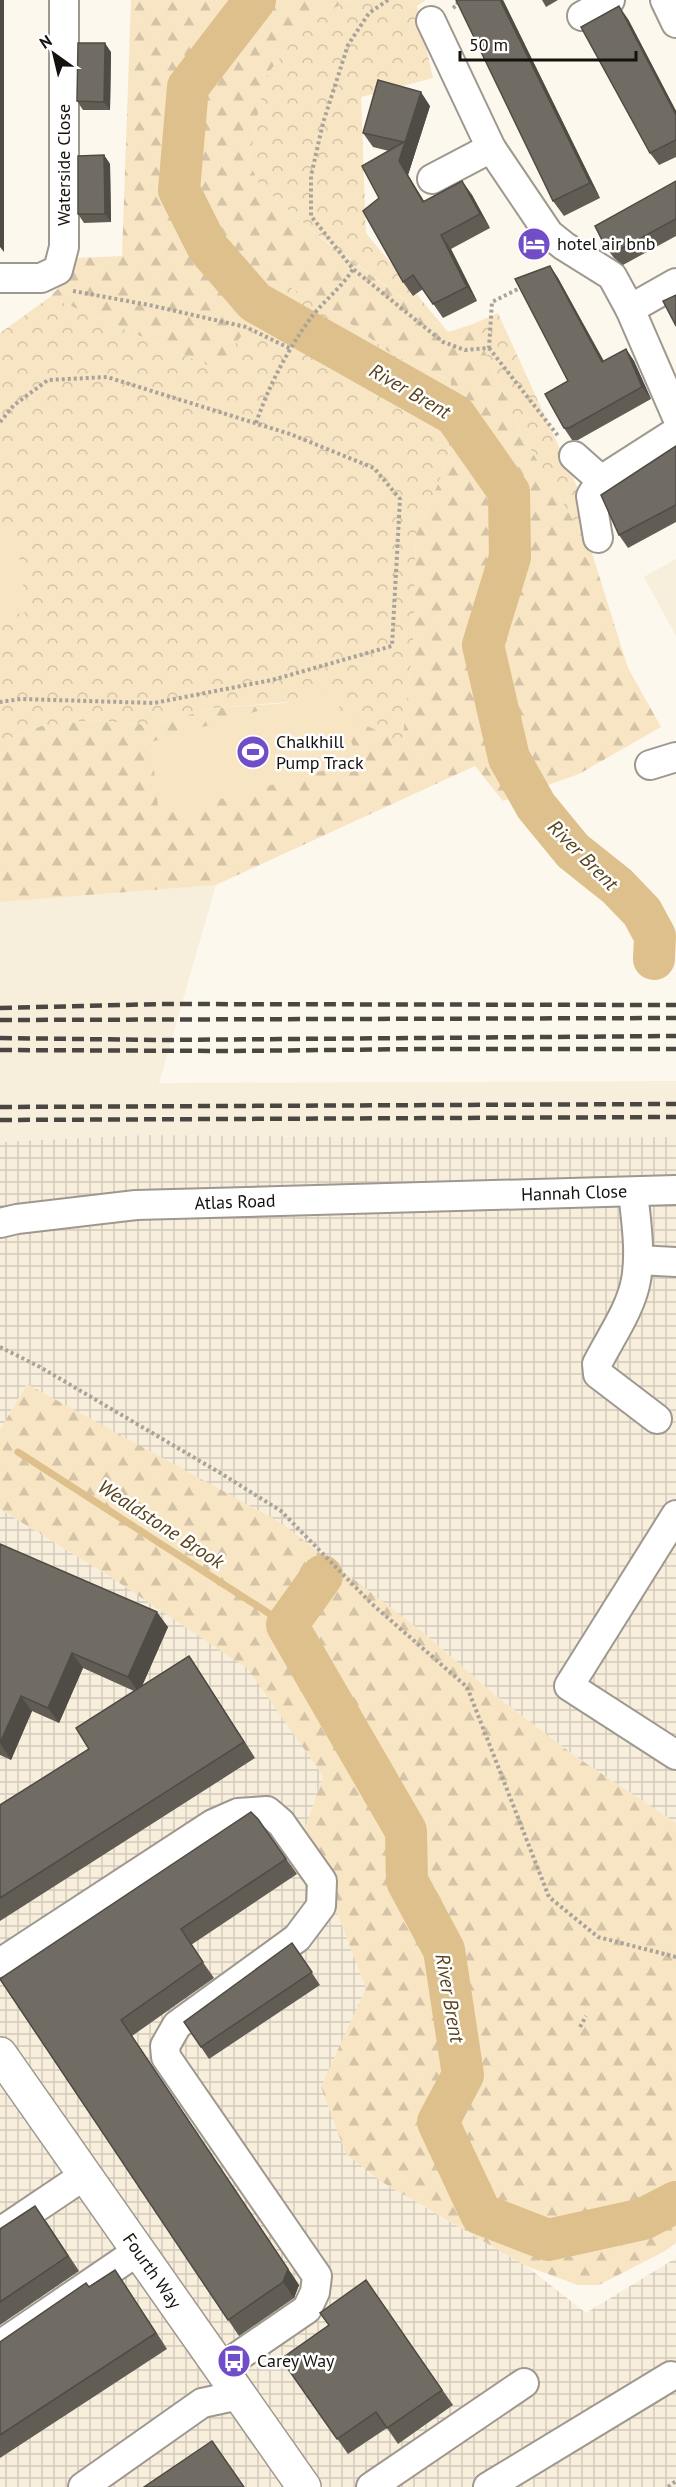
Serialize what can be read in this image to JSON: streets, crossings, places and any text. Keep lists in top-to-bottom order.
{
  "streets": {
    "main road": ["Fourth Way"],
    "street": ["Waterside Close", "Hannah Close", "Atlas Road"]
  },
  "crossings": [
    ["Hannah Close", "Atlas Road"]
  ],
  "water": ["River Brent", "Wealdstone Brook"],
  "places": {
    "hotel": ["hotel air bnb"],
    "sports": ["Chalkhill Pump Track"],
    "bus stop": ["Carey Way"]
  },
  "scale_bar": "50 m",
  "north": "top left"
}
